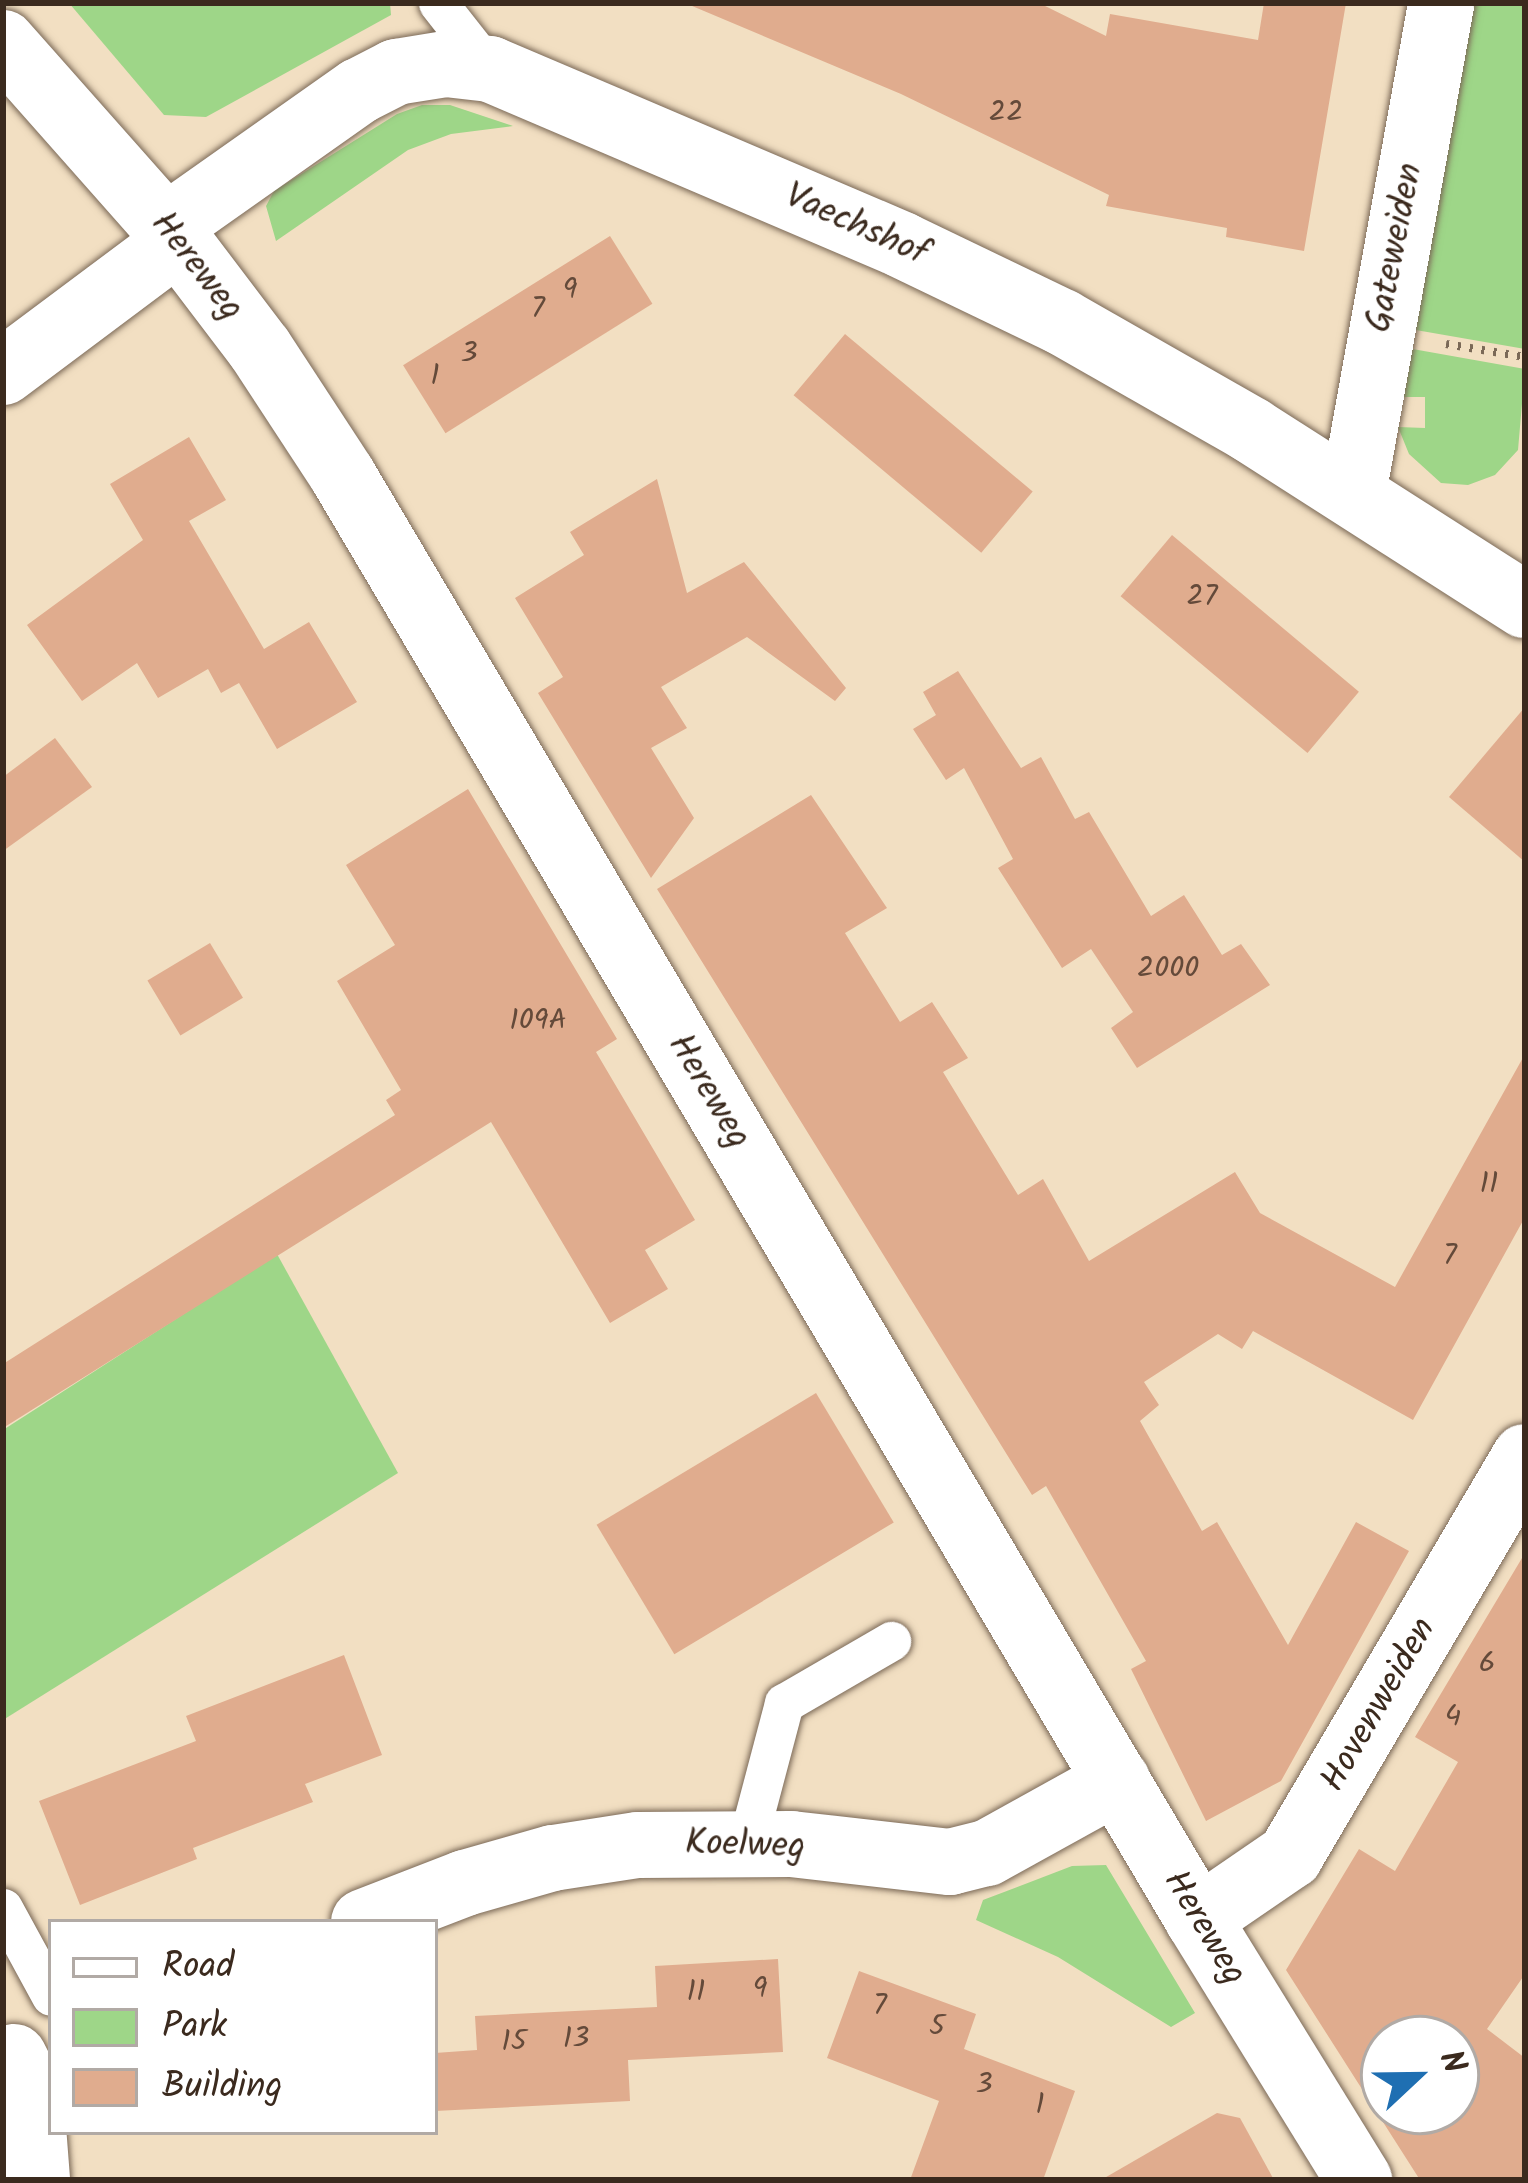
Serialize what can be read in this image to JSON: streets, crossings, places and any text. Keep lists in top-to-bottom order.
{
  "streets": {
    "street": [
      "Vaechshof",
      "Gateweiden",
      "Hereweg",
      "Hovenweiden",
      "Koelweg"
    ]
  },
  "crossings": [
    ["Vaechshof", "Gateweiden"],
    ["Vaechshof", "Hereweg"],
    ["Hereweg", "Hovenweiden"],
    ["Hereweg", "Koelweg"]
  ],
  "house_numbers": [
    "22",
    "9",
    "7",
    "3",
    "1",
    "27",
    "2000",
    "109A",
    "11",
    "7",
    "6",
    "4",
    "9",
    "11",
    "7",
    "5",
    "13",
    "15",
    "3",
    "1"
  ],
  "legend": ["Road", "Park", "Building"],
  "north": "right"
}
